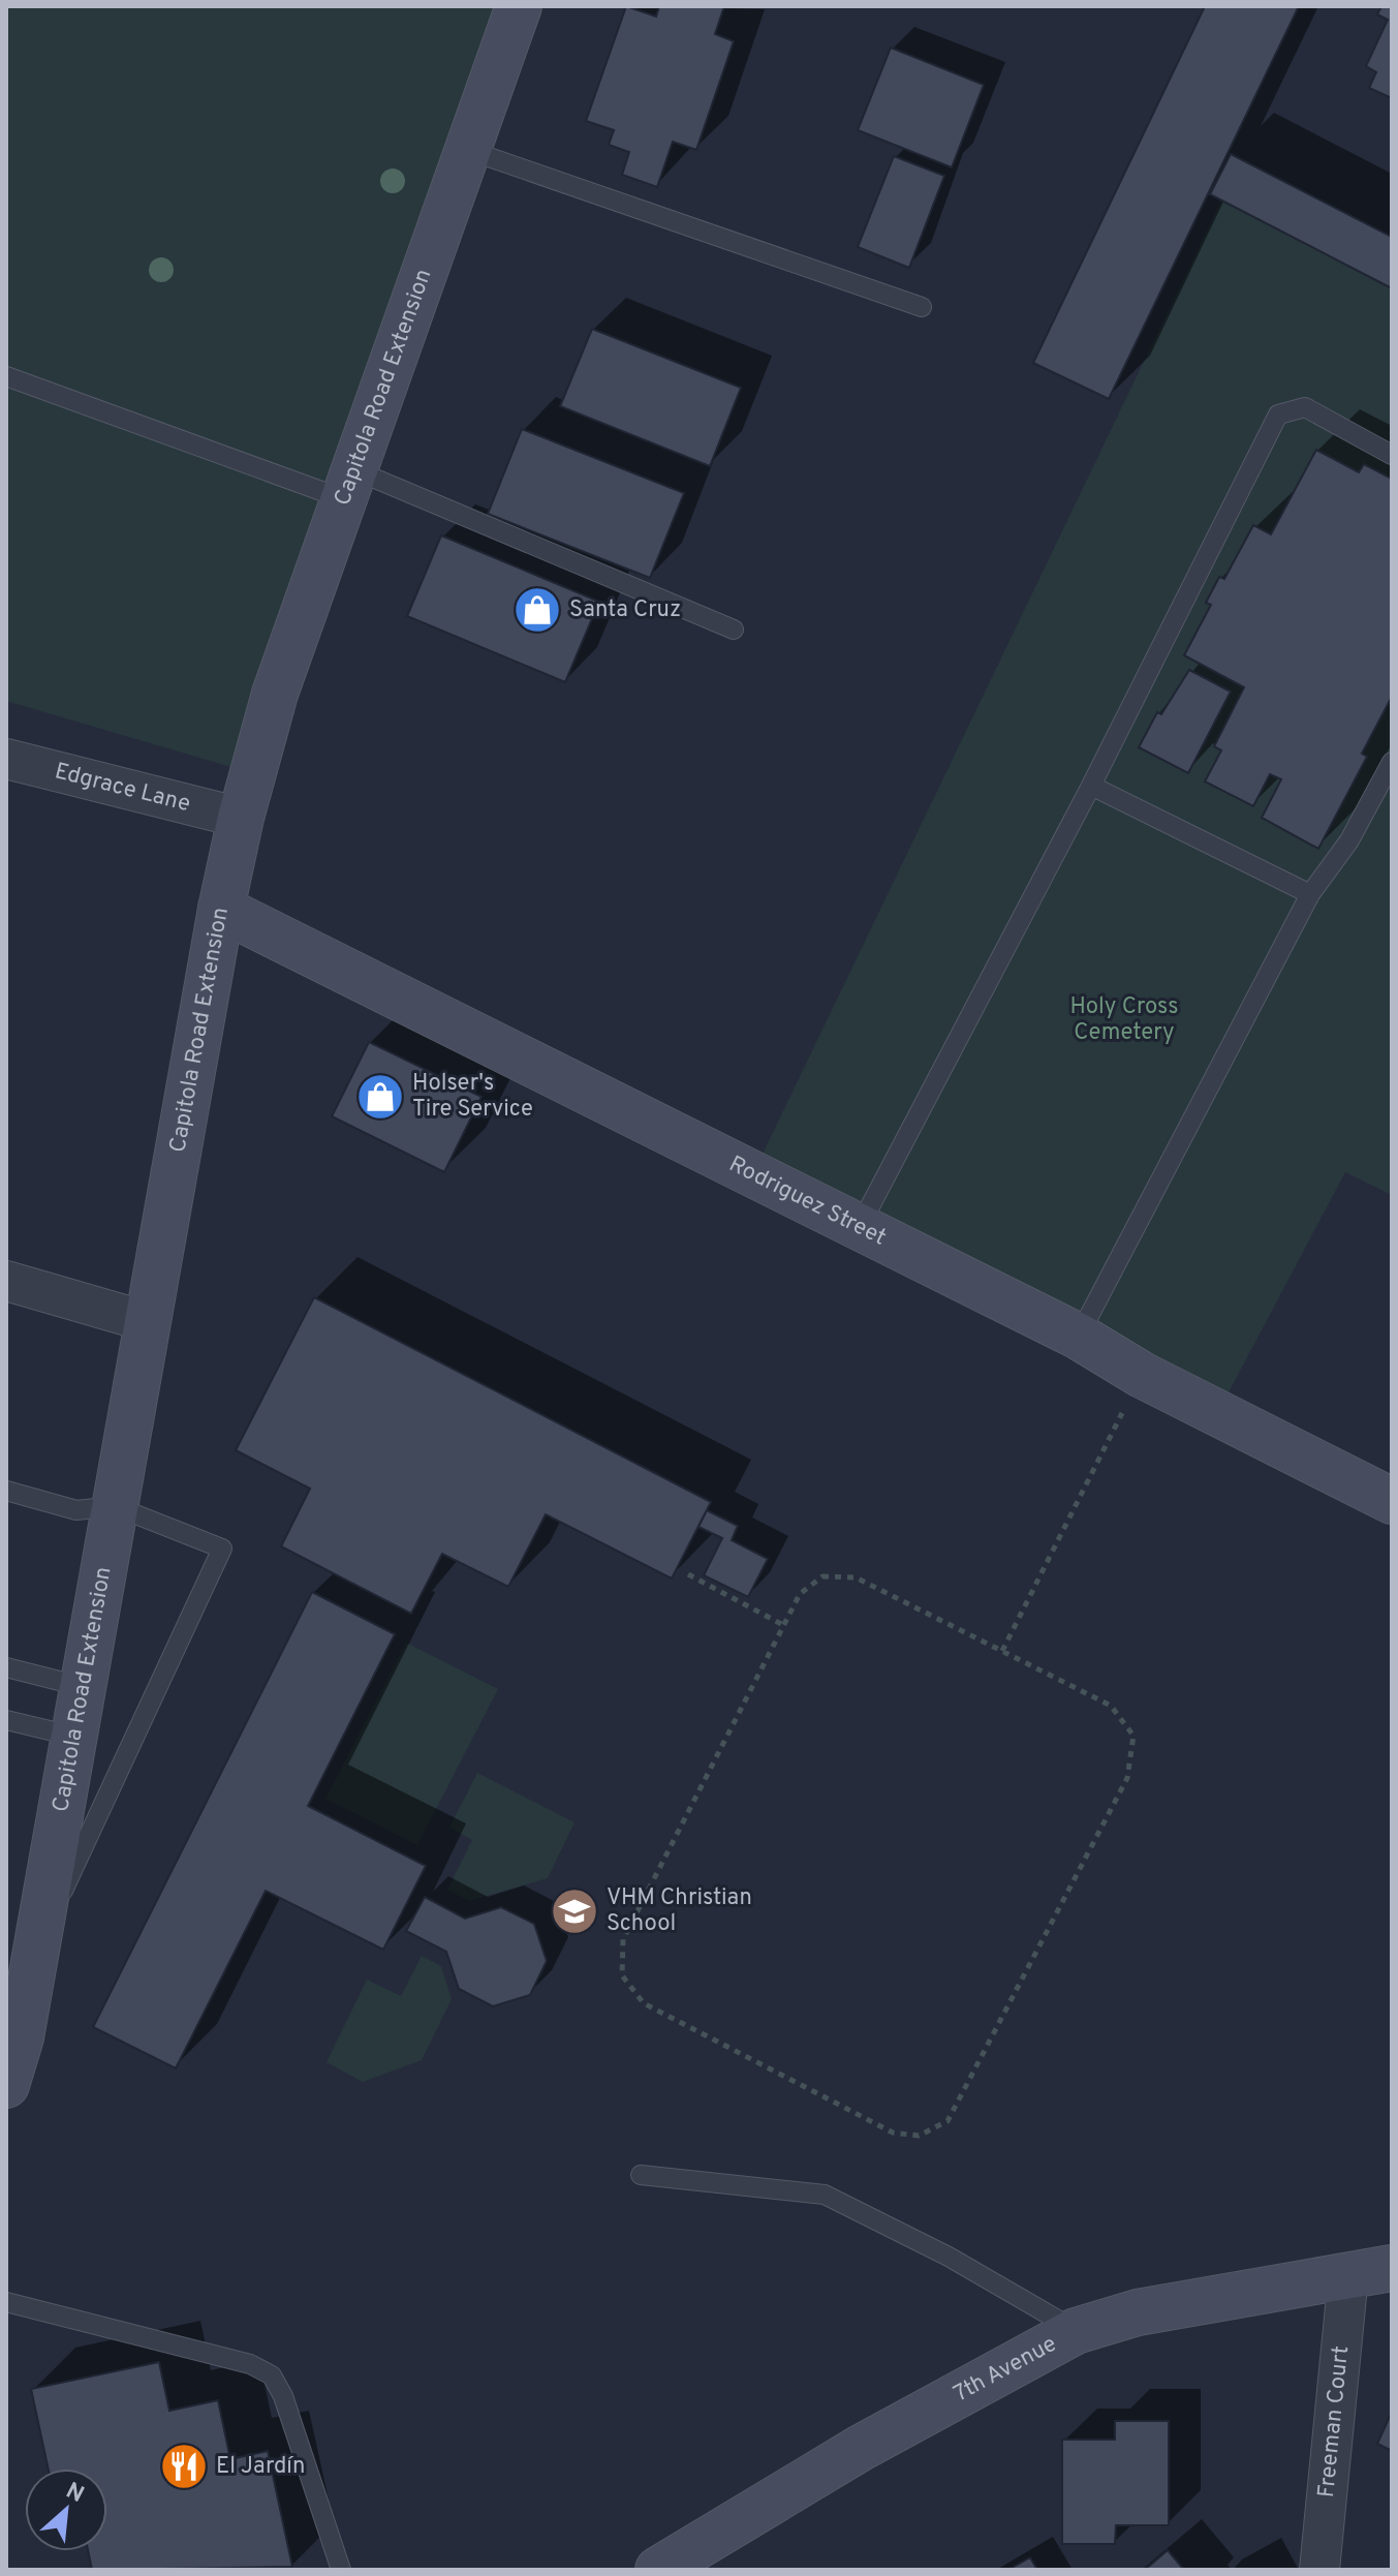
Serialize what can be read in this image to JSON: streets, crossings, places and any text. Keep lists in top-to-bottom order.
{
  "streets": {
    "street": [
      "Capitola Road Extension",
      "Edgrace Lane",
      "Rodriguez Street",
      "7th Avenue",
      "Freeman Court"
    ]
  },
  "crossings": [
    ["Capitola Road Extension", "Edgrace Lane"],
    ["Capitola Road Extension", "Rodriguez Street"],
    ["7th Avenue", "Freeman Court"]
  ],
  "parks": ["Holy Cross Cemetery"],
  "places": {
    "shop": ["Santa Cruz", "Holser's Tire Service"],
    "school or university": ["VHM Christian School"],
    "restaurant": ["El Jardín"]
  },
  "north": "top right"
}
